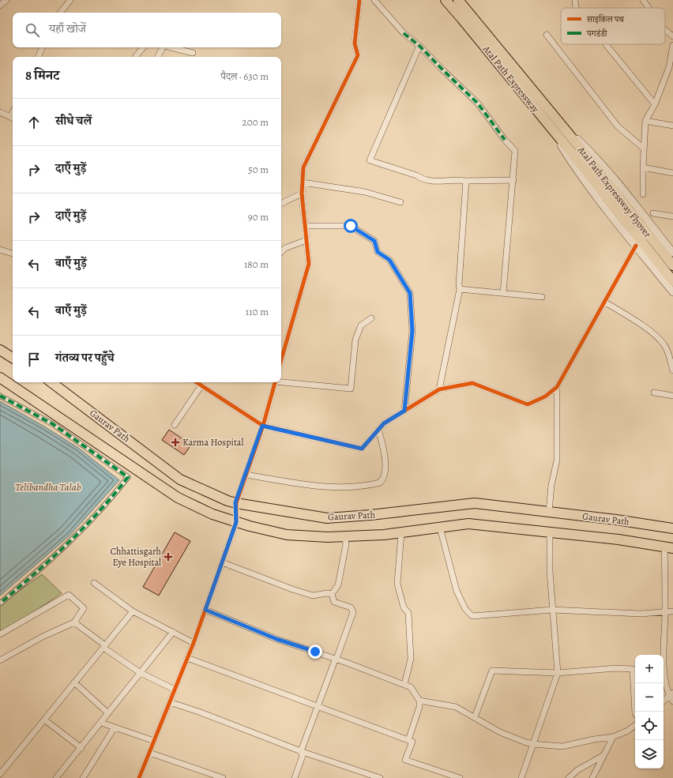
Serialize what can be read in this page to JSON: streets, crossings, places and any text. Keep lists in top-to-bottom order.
{
  "streets": {
    "main road": ["Atal Path Expressway", "Atal Path Expressway Flyover", "Gaurav Path"]
  },
  "crossings": [
    ["Atal Path Expressway", "Atal Path Expressway Flyover"]
  ],
  "water": ["Telibandha Talab"],
  "places": {
    "health": ["Karma Hospital", "Chhattisgarh Eye Hospital"]
  },
  "legend": ["साइकिल पथ", "पगडंडी"],
  "page": {
    "search": "यहाँ खोजें",
    "heading": ["8 मिनट", "पैदल · 630 m"],
    "list": [
      ["सीधे चलें", "200 m"],
      ["दाएँ मुड़ें", "50 m"],
      ["दाएँ मुड़ें", "90 m"],
      ["बाएँ मुड़ें", "180 m"],
      ["बाएँ मुड़ें", "110 m"],
      "गंतव्य पर पहुँचे"
    ],
    "map_buttons": ["+", "−"]
  }
}
